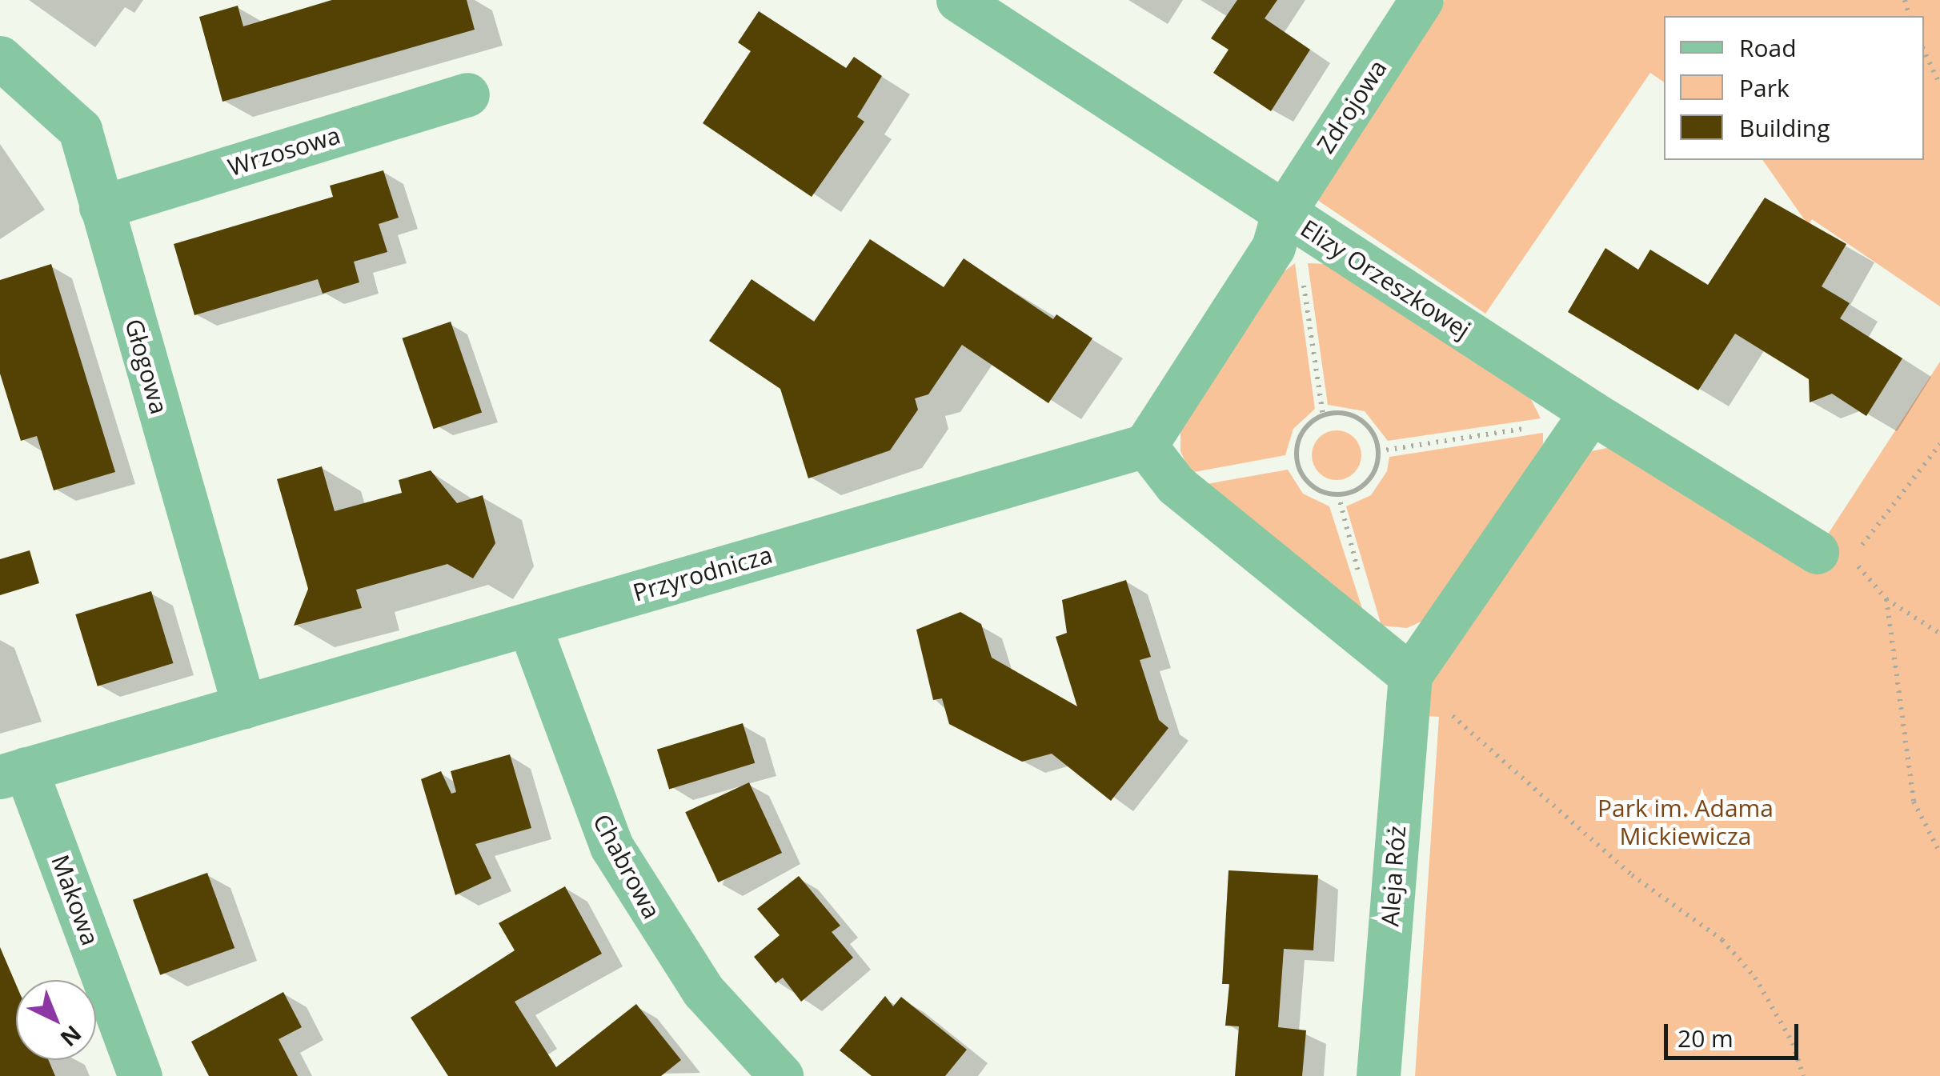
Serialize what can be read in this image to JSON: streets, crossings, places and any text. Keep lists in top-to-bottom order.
{
  "streets": {
    "street": [
      "Zdrojowa",
      "Wrzosowa",
      "Elizy Orzeszkowej",
      "Głogowa",
      "Przyrodnicza",
      "Chabrowa",
      "Aleja Róż",
      "Makowa"
    ]
  },
  "crossings": [
    ["Zdrojowa", "Elizy Orzeszkowej"],
    ["Wrzosowa", "Głogowa"],
    ["Elizy Orzeszkowej", "Aleja Róż"],
    ["Głogowa", "Przyrodnicza"],
    ["Przyrodnicza", "Chabrowa"],
    ["Przyrodnicza", "Makowa"]
  ],
  "parks": ["Park im. Adama Mickiewicza"],
  "legend": ["Road", "Park", "Building"],
  "scale_bar": "20 m",
  "north": "bottom right"
}
